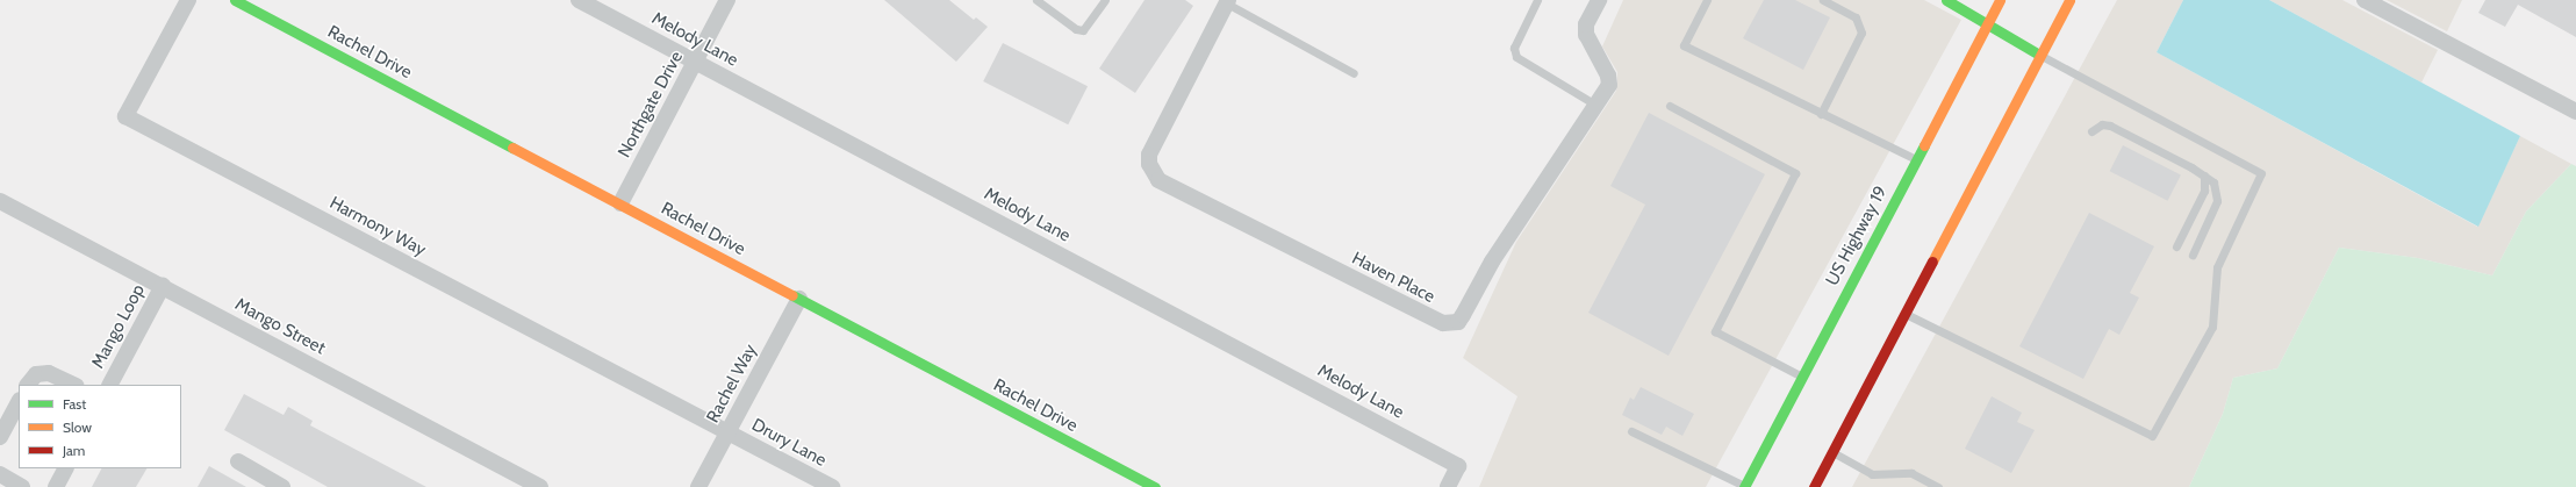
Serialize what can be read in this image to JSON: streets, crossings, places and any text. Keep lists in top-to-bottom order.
{
  "streets": {
    "main road": ["Rachel Drive", "US Highway 19"],
    "street": [
      "Melody Lane",
      "Northgate Drive",
      "Harmony Way",
      "Haven Place",
      "Mango Loop",
      "Mango Street",
      "Rachel Way",
      "Drury Lane"
    ]
  },
  "crossings": [
    ["Melody Lane", "Northgate Drive"],
    ["Rachel Drive", "Northgate Drive"],
    ["Rachel Drive", "Rachel Way"],
    ["Harmony Way", "Rachel Way"],
    ["Harmony Way", "Drury Lane"],
    ["Mango Loop", "Mango Street"],
    ["Rachel Way", "Drury Lane"]
  ],
  "legend": ["Fast", "Slow", "Jam"]
}
